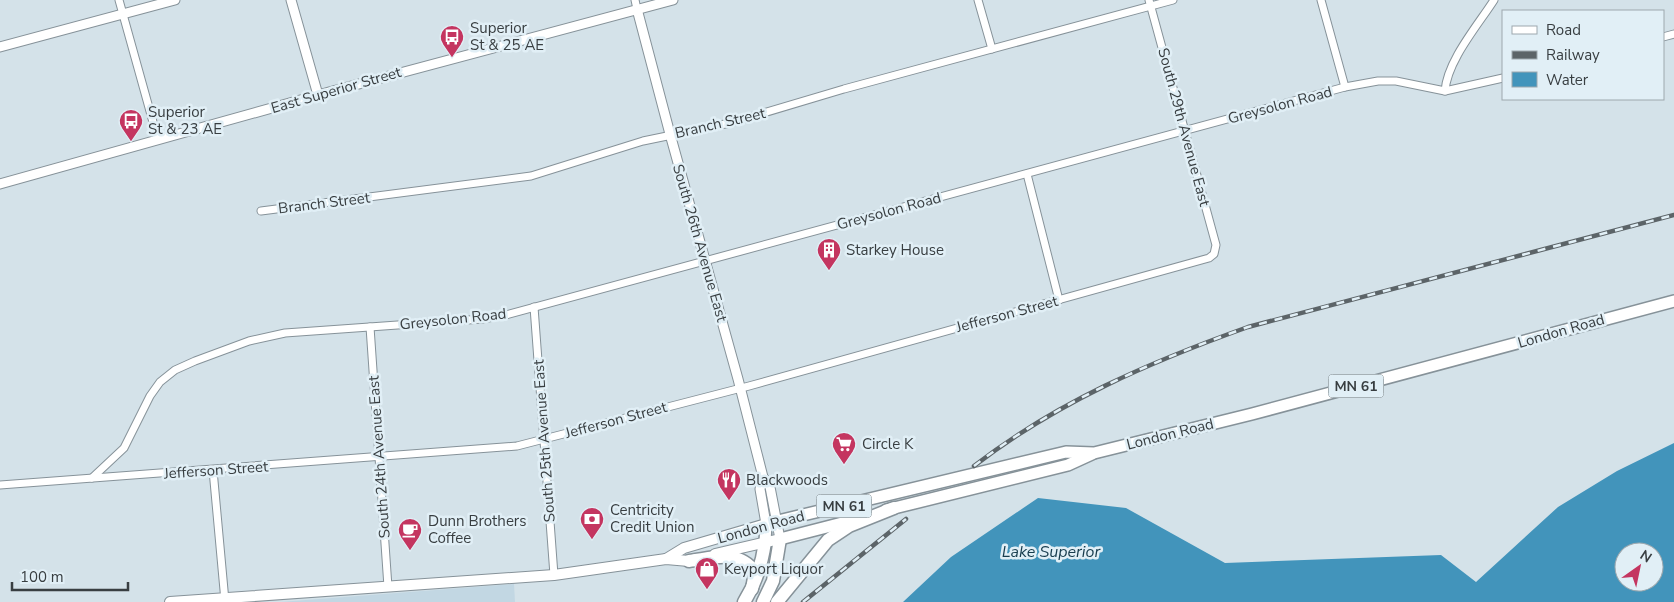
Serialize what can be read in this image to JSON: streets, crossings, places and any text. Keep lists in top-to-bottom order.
{
  "streets": {
    "highway": ["London Road", "MN 61"],
    "street": [
      "East Superior Street",
      "Greysolon Road",
      "Branch Street",
      "South 29th Avenue East",
      "South 26th Avenue East",
      "Jefferson Street",
      "South 25th Avenue East",
      "South 24th Avenue East"
    ]
  },
  "crossings": [
    ["East Superior Street", "South 26th Avenue East"],
    ["Greysolon Road", "South 29th Avenue East"],
    ["Greysolon Road", "South 26th Avenue East"],
    ["Greysolon Road", "Jefferson Street"],
    ["Greysolon Road", "South 25th Avenue East"],
    ["Greysolon Road", "South 24th Avenue East"],
    ["Branch Street", "South 29th Avenue East"],
    ["Branch Street", "South 26th Avenue East"],
    ["South 29th Avenue East", "Jefferson Street"],
    ["South 26th Avenue East", "Jefferson Street"],
    ["South 26th Avenue East", "London Road"],
    ["Jefferson Street", "South 25th Avenue East"],
    ["Jefferson Street", "South 24th Avenue East"],
    ["London Road", "MN 61"],
    ["London Road", "South 25th Avenue East"],
    ["London Road", "South 24th Avenue East"]
  ],
  "water": ["Lake Superior"],
  "places": {
    "bus stop": ["Superior St & 25 AE", "Superior St & 23 AE"],
    "building": ["Starkey House"],
    "supermarket": ["Circle K"],
    "restaurant": ["Blackwoods"],
    "bank": ["Centricity Credit Union"],
    "cafe": ["Dunn Brothers Coffee"],
    "shop": ["Keyport Liquor"]
  },
  "legend": ["Road", "Railway", "Water"],
  "scale_bar": "100 m",
  "north": "top right"
}
